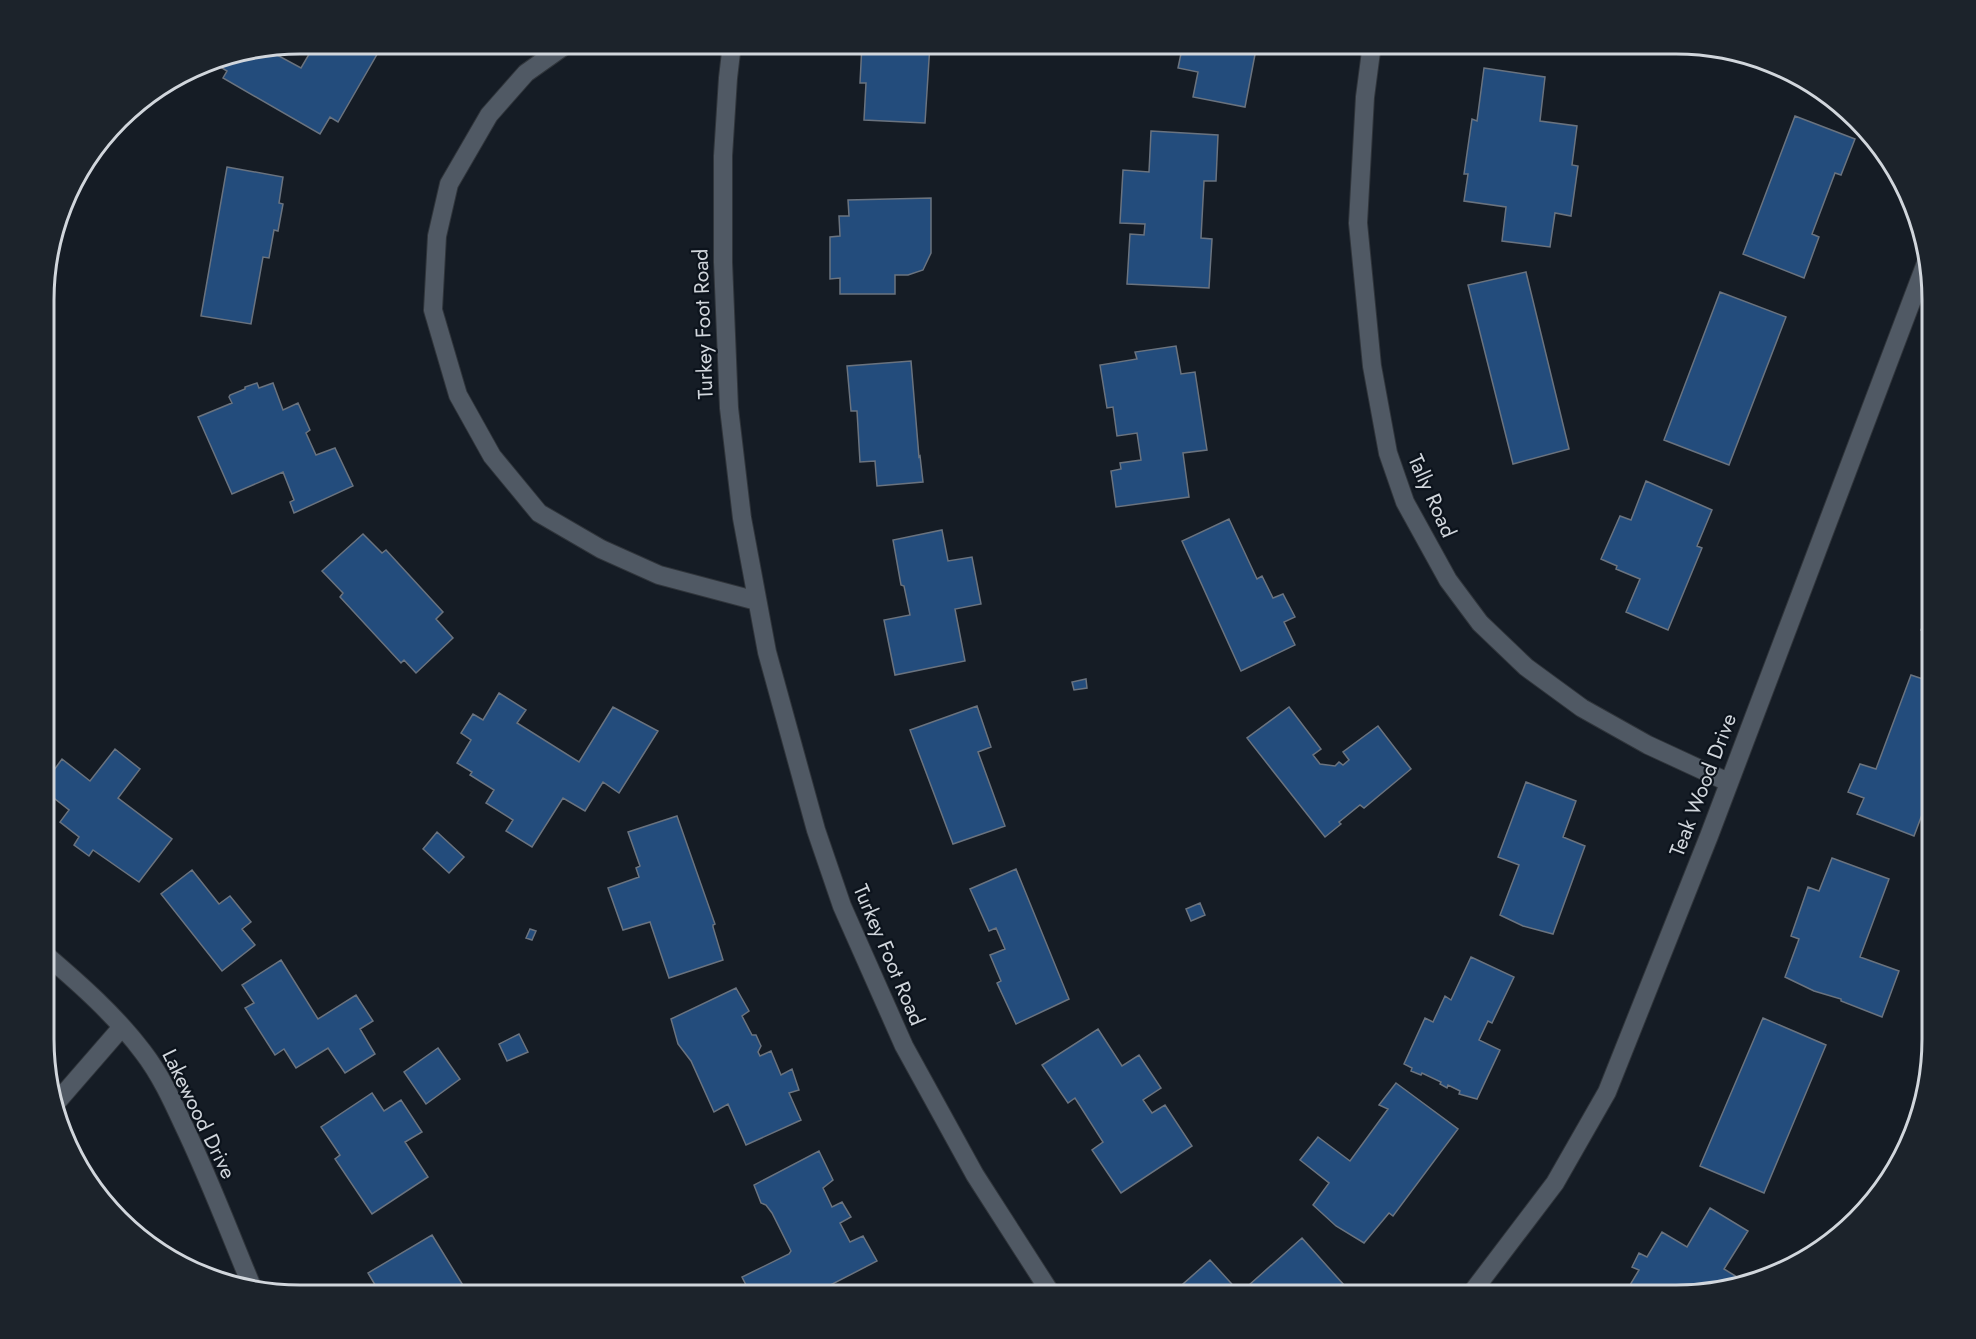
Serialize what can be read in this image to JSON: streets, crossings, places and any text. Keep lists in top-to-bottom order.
{
  "streets": {
    "street": [
      "Turkey Foot Road",
      "Tally Road",
      "Teak Wood Drive",
      "Lakewood Drive"
    ]
  },
  "crossings": [
    ["Tally Road", "Teak Wood Drive"]
  ]
}
